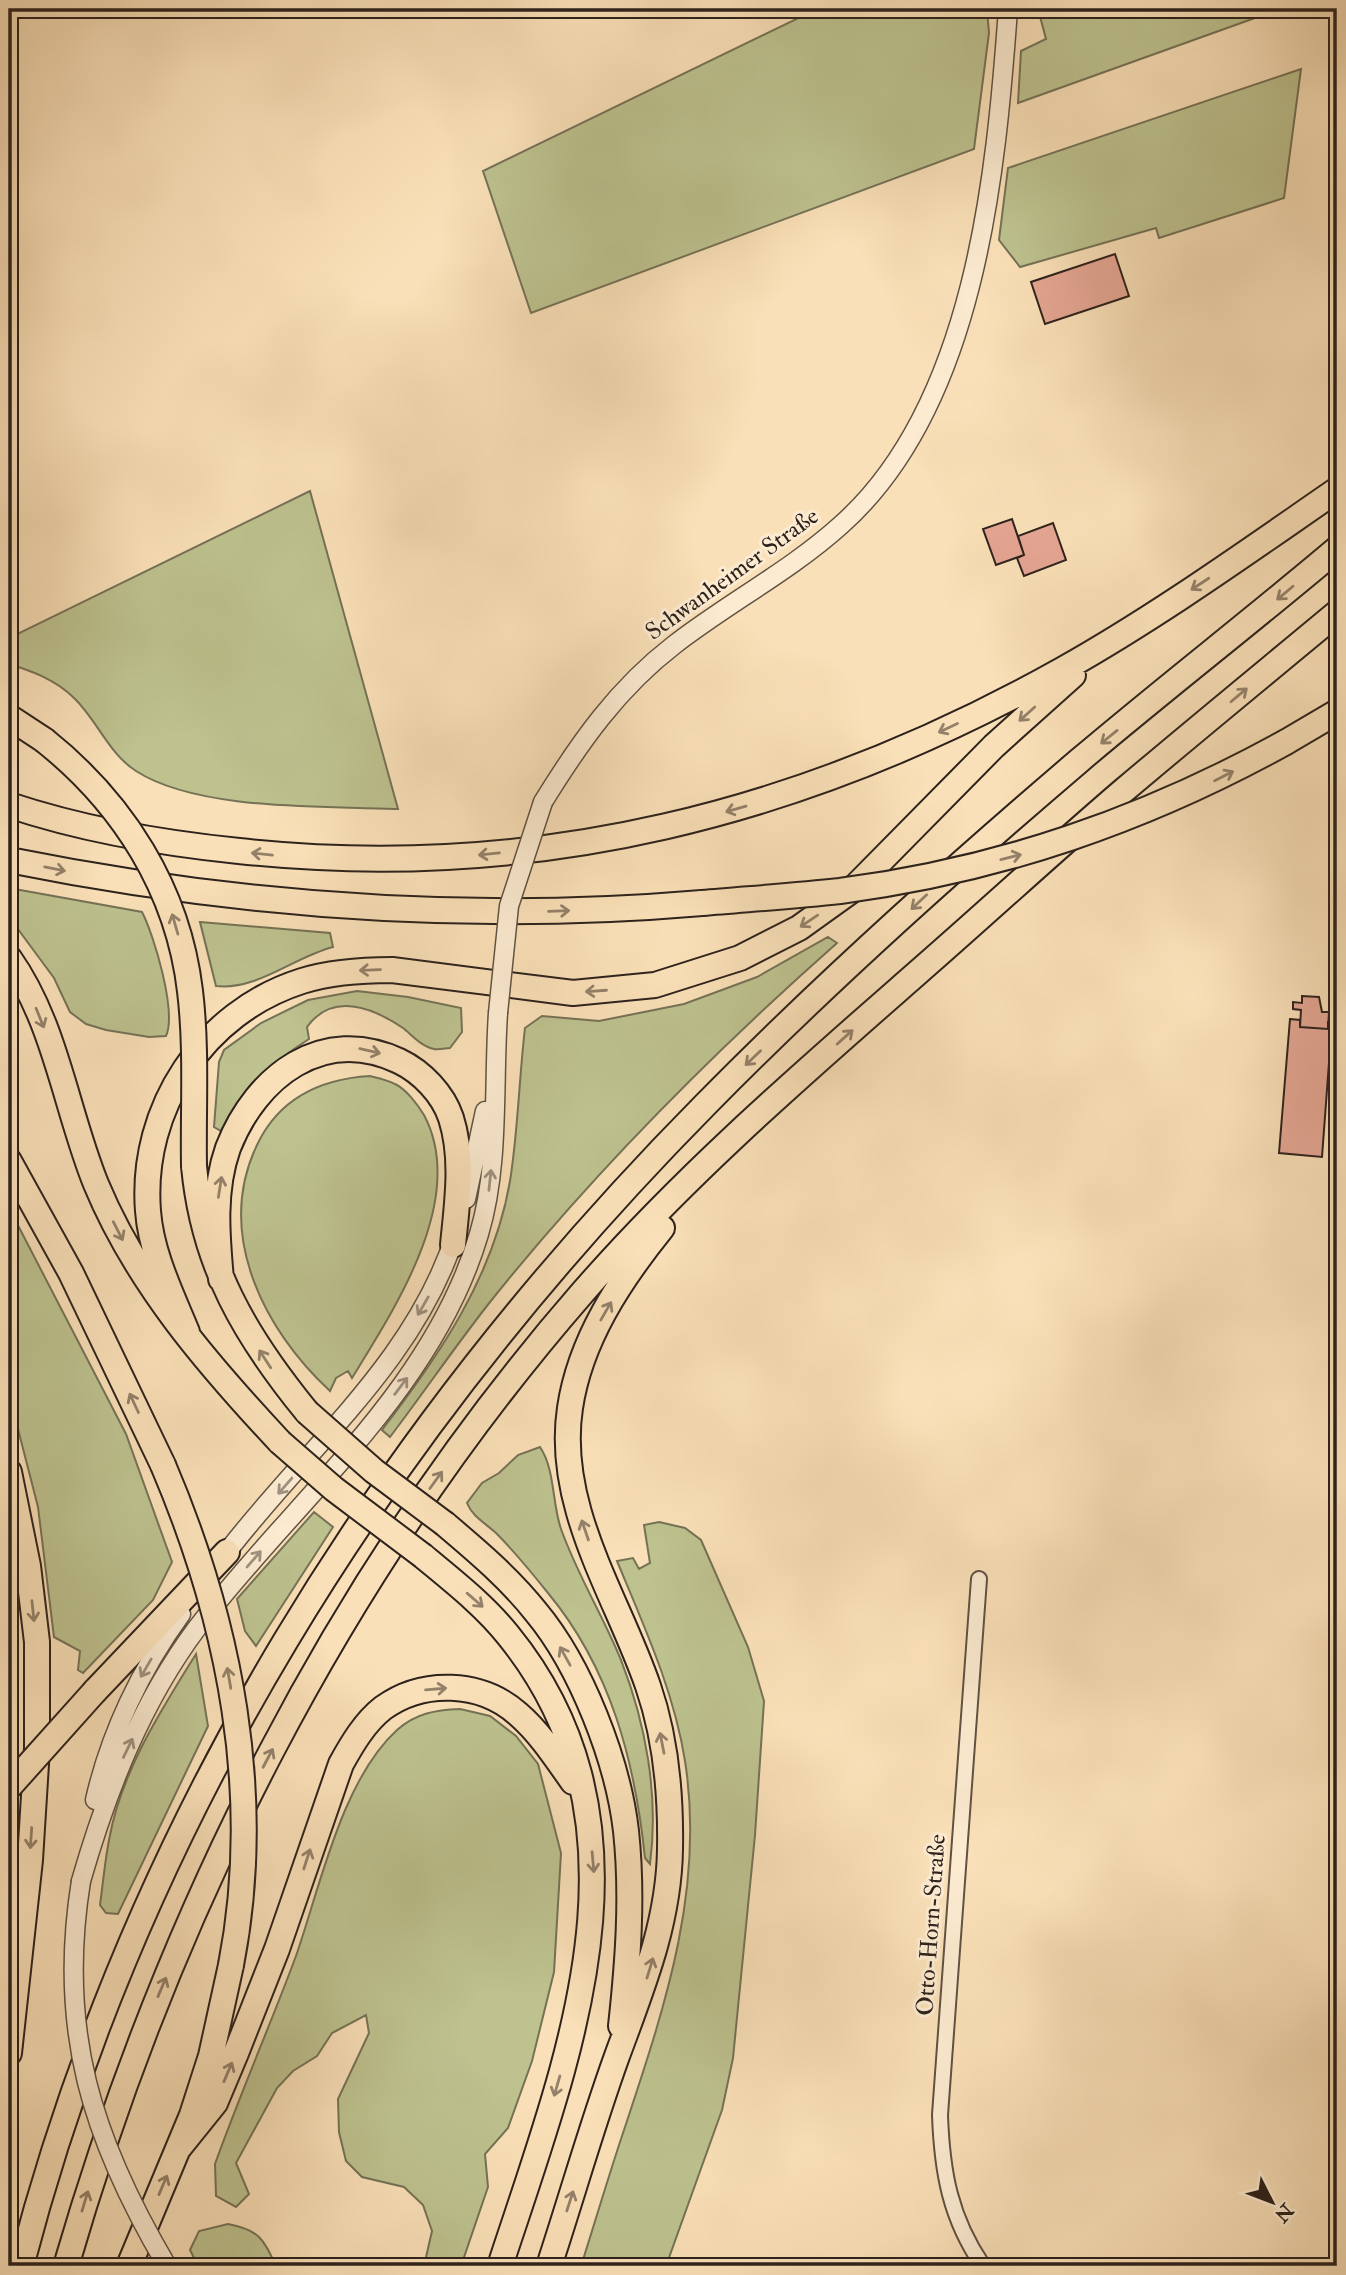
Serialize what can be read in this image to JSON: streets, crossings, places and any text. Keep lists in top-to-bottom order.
{
  "streets": {
    "street": ["Schwanheimer Straße", "Otto-Horn-Straße"]
  },
  "north": "bottom right"
}
